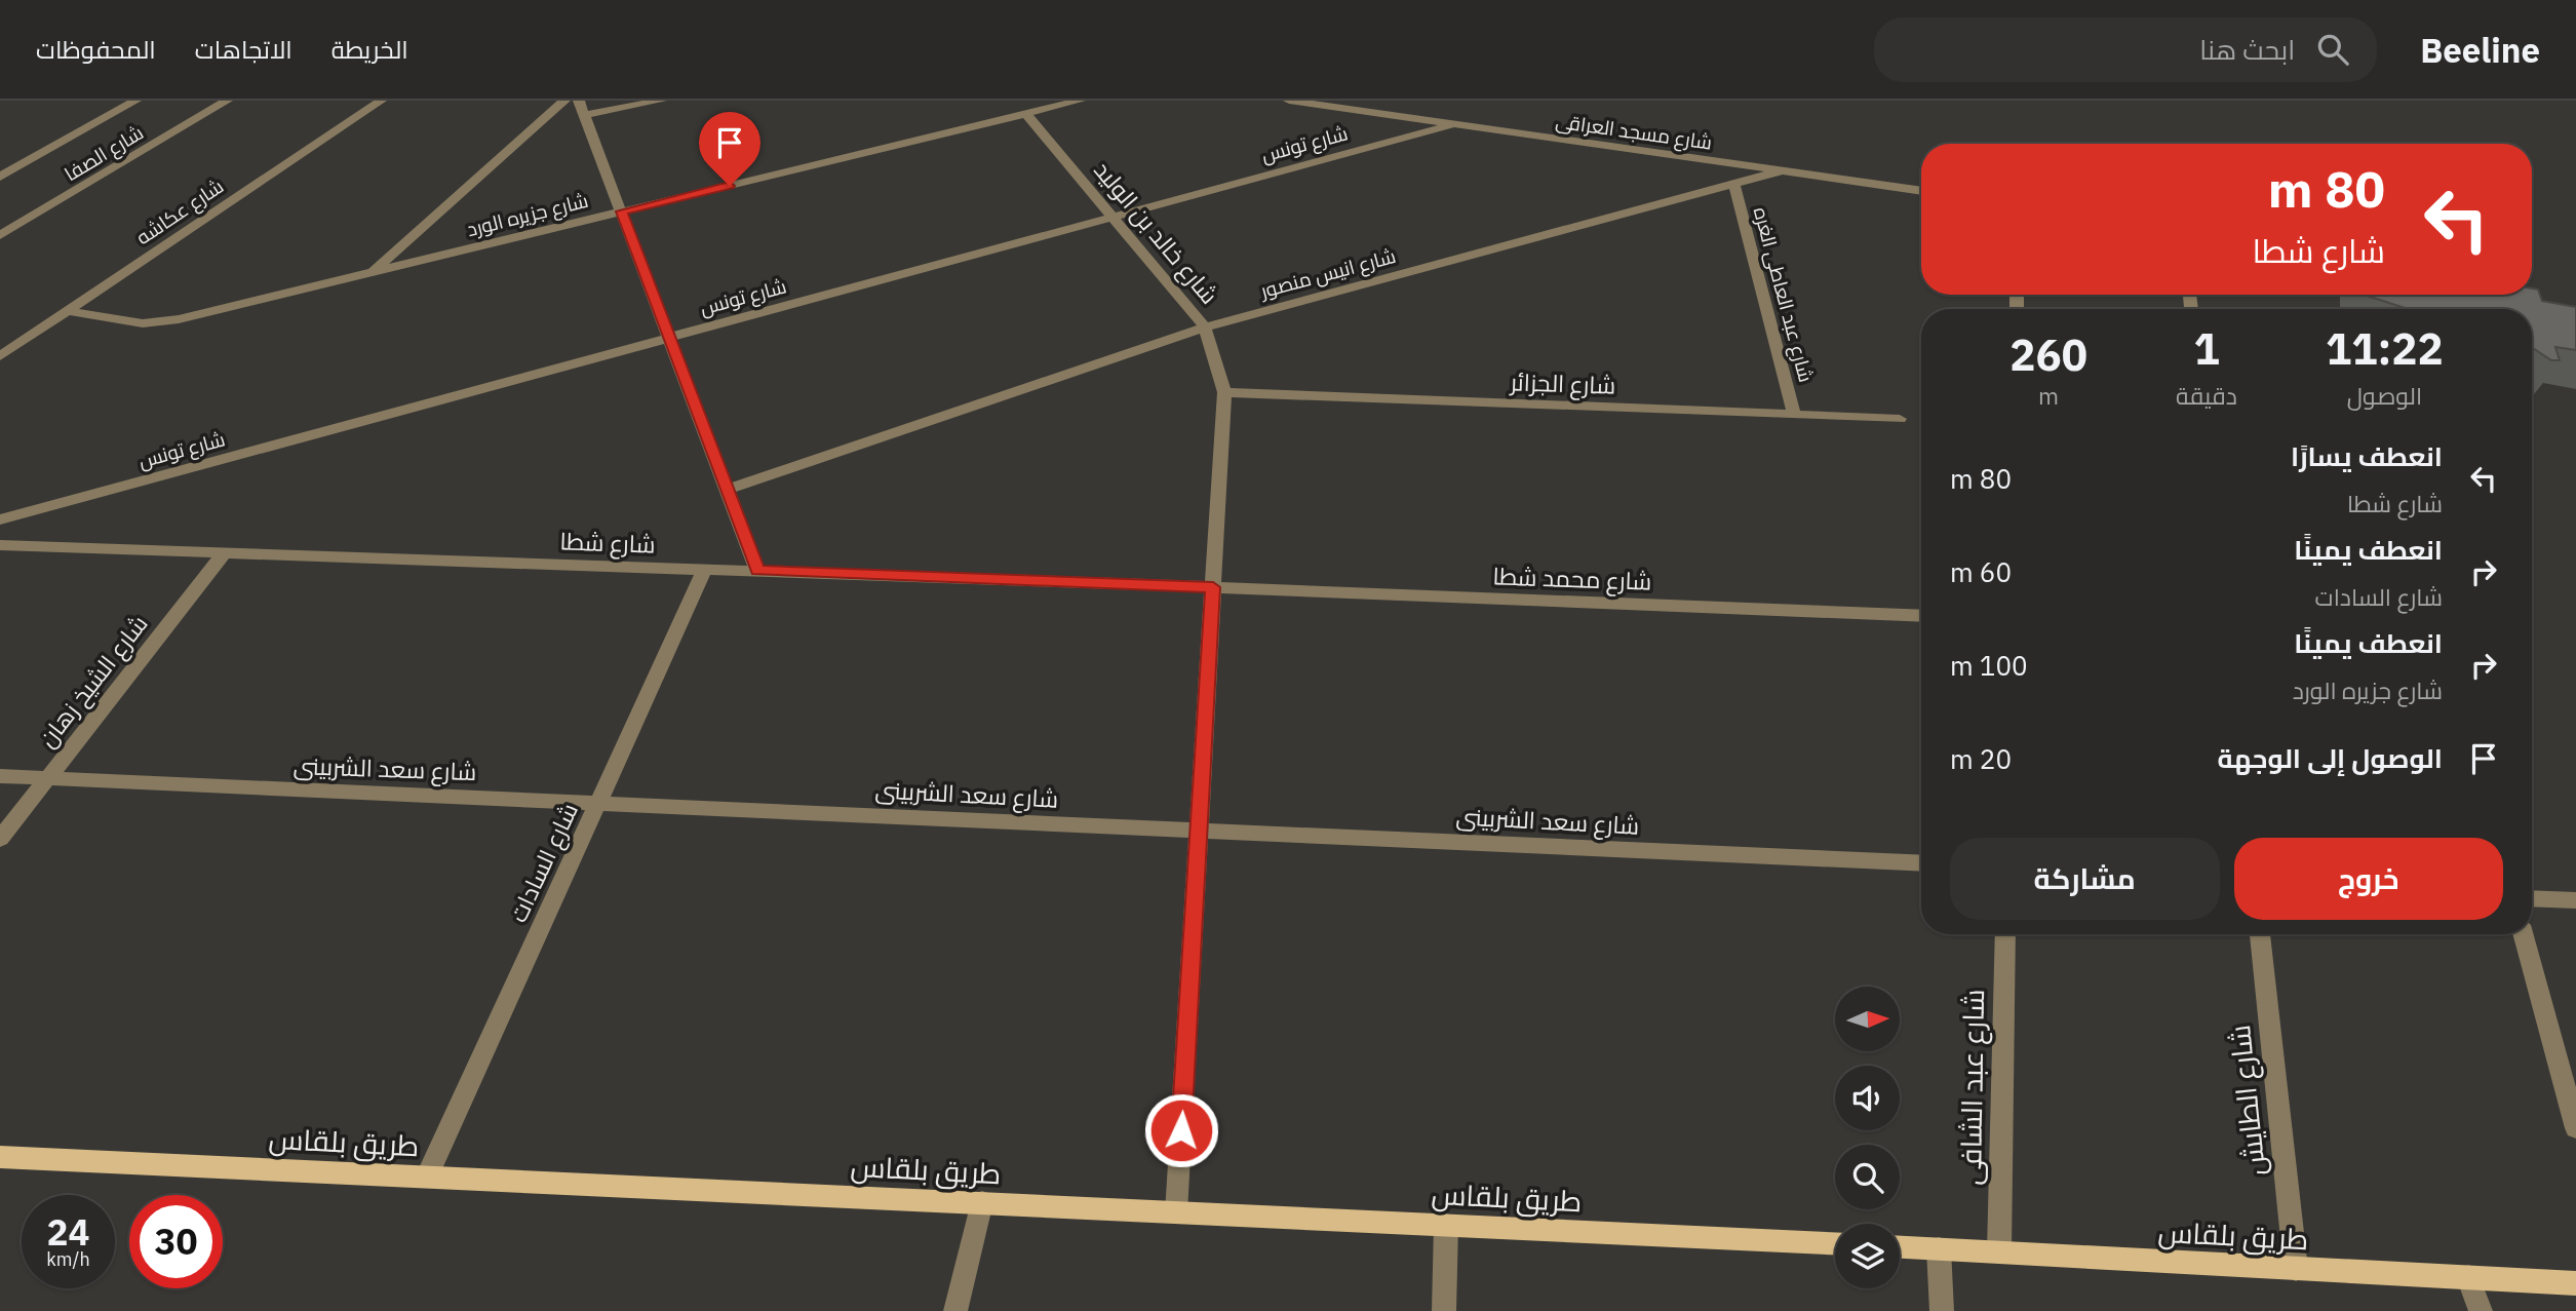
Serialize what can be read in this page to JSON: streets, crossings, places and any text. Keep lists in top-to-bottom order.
{
  "streets": {
    "main road": ["طريق بلقاس"],
    "street": [
      "شارع مسجد العراقى",
      "شارع تونس",
      "شارع الصفا",
      "شارع عكاشه",
      "شارع جزيره الورد",
      "شارع خالد بن الوليد",
      "شارع انيس منصور",
      "شارع عبد العاطى الغره",
      "شارع الجزائر",
      "شارع شطا",
      "شارع محمد شطا",
      "شارع الشيخ زهان",
      "شارع سعد الشربينى",
      "شارع السادات",
      "شارع عبد الشافى",
      "شارع الطايش"
    ]
  },
  "crossings": [
    ["شارع مسجد العراقى", "شارع تونس"],
    ["شارع مسجد العراقى", "شارع انيس منصور"],
    ["شارع تونس", "شارع خالد بن الوليد"],
    ["شارع عكاشه", "شارع جزيره الورد"],
    ["شارع جزيره الورد", "شارع خالد بن الوليد"],
    ["شارع خالد بن الوليد", "شارع انيس منصور"],
    ["شارع خالد بن الوليد", "شارع الجزائر"],
    ["شارع خالد بن الوليد", "شارع شطا"],
    ["شارع خالد بن الوليد", "شارع محمد شطا"],
    ["شارع خالد بن الوليد", "شارع سعد الشربينى"],
    ["شارع خالد بن الوليد", "طريق بلقاس"],
    ["شارع انيس منصور", "شارع عبد العاطى الغره"],
    ["شارع عبد العاطى الغره", "شارع الجزائر"],
    ["شارع شطا", "شارع محمد شطا"],
    ["شارع شطا", "شارع الشيخ زهان"],
    ["شارع شطا", "شارع السادات"],
    ["شارع الشيخ زهان", "شارع سعد الشربينى"],
    ["شارع سعد الشربينى", "شارع السادات"],
    ["شارع السادات", "طريق بلقاس"],
    ["شارع عبد الشافى", "طريق بلقاس"],
    ["شارع الطايش", "طريق بلقاس"]
  ],
  "north": "right",
  "page": {
    "header": "Beeline",
    "search": "ابحث هنا",
    "nav": ["الخريطة", "الاتجاهات", "المحفوظات"],
    "turn": ["80 m", "شارع شطا"],
    "eta": [
      "11:22",
      "الوصول",
      "1",
      "دقيقة",
      "260",
      "m"
    ],
    "list": [
      {
        "name": "انعطف يسارًا",
        "note": "شارع شطا",
        "value": "80 m"
      },
      {
        "name": "انعطف يمينًا",
        "note": "شارع السادات",
        "value": "60 m"
      },
      {
        "name": "انعطف يمينًا",
        "note": "شارع جزيره الورد",
        "value": "100 m"
      },
      {
        "name": "الوصول إلى الوجهة",
        "value": "20 m"
      }
    ],
    "buttons": ["خروج", "مشاركة"],
    "speed": "24 km/h",
    "limit": "30"
  }
}
